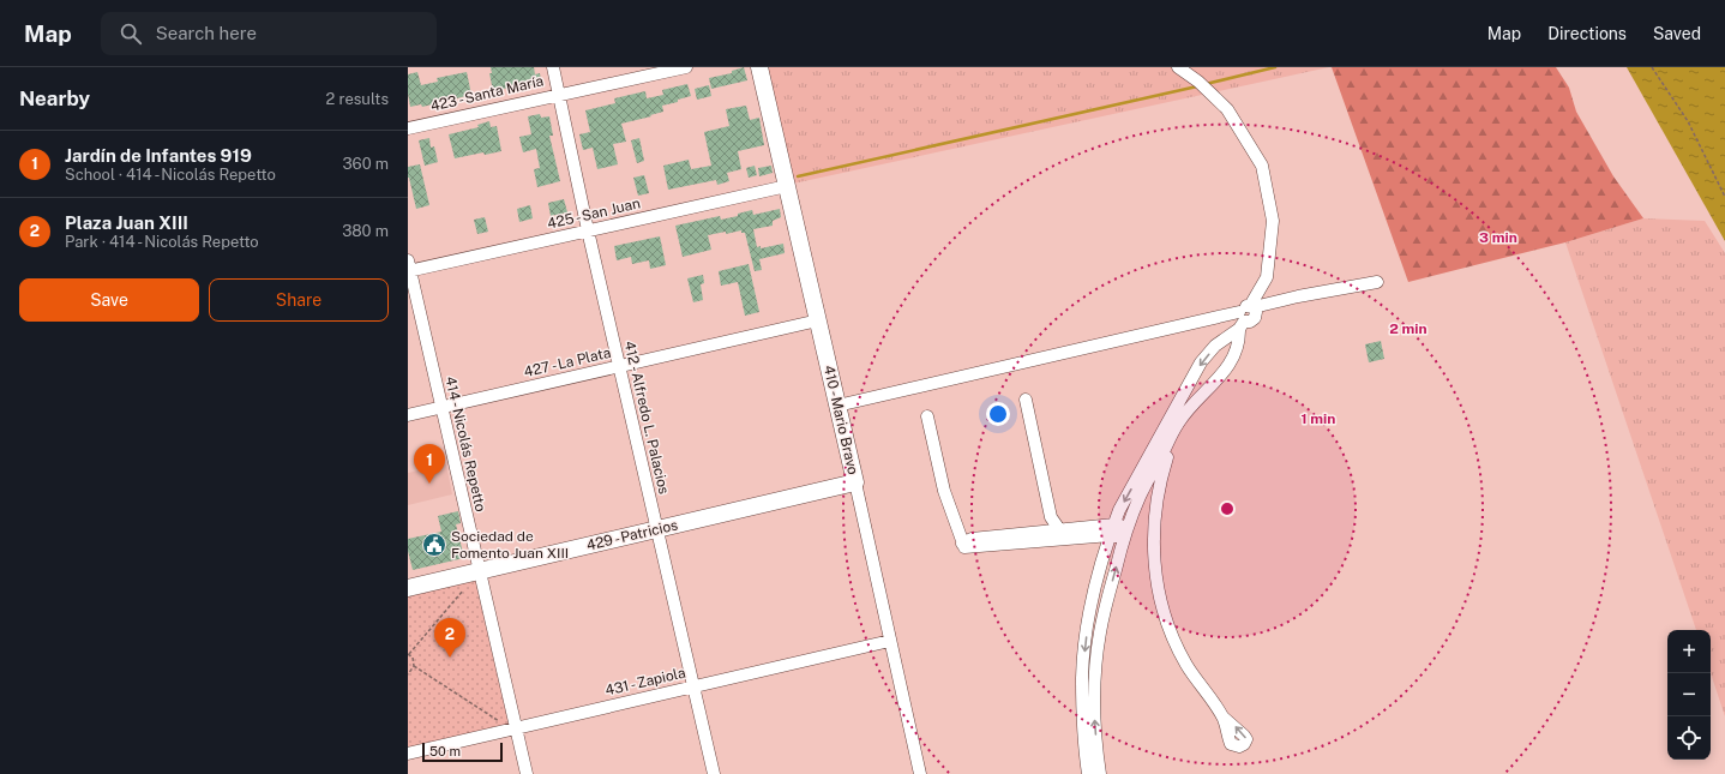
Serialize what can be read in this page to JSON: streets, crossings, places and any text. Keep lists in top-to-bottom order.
{
  "streets": {
    "street": [
      "423 - Santa María",
      "425 - San Juan",
      "427 - La Plata",
      "412 - Alfredo L. Palacios",
      "410 - Mario Bravo",
      "414 - Nicolás Repetto",
      "429 - Patricios",
      "431 - Zapiola"
    ]
  },
  "crossings": [
    ["423 - Santa María", "412 - Alfredo L. Palacios"],
    ["425 - San Juan", "412 - Alfredo L. Palacios"],
    ["425 - San Juan", "410 - Mario Bravo"],
    ["425 - San Juan", "414 - Nicolás Repetto"],
    ["427 - La Plata", "412 - Alfredo L. Palacios"],
    ["427 - La Plata", "410 - Mario Bravo"],
    ["427 - La Plata", "414 - Nicolás Repetto"],
    ["412 - Alfredo L. Palacios", "429 - Patricios"],
    ["412 - Alfredo L. Palacios", "431 - Zapiola"],
    ["410 - Mario Bravo", "429 - Patricios"],
    ["410 - Mario Bravo", "431 - Zapiola"],
    ["414 - Nicolás Repetto", "429 - Patricios"],
    ["414 - Nicolás Repetto", "431 - Zapiola"]
  ],
  "places": {
    "public building": ["Sociedad de Fomento Juan XIII"]
  },
  "scale_bar": "50 m",
  "page": {
    "header": "Map",
    "search": "Search here",
    "nav": ["Map", "Directions", "Saved"],
    "heading": ["Nearby", "2 results"],
    "list": [
      {
        "mark": "1",
        "name": "Jardín de Infantes 919",
        "note": "School · 414 - Nicolás Repetto",
        "value": "360 m"
      },
      {
        "mark": "2",
        "name": "Plaza Juan XIII",
        "note": "Park · 414 - Nicolás Repetto",
        "value": "380 m"
      }
    ],
    "buttons": ["Save", "Share"],
    "pins": ["1", "2"],
    "map_buttons": ["+", "−"],
    "scale": "50 m"
  },
  "rings": ["3 min", "2 min", "1 min"]
}
